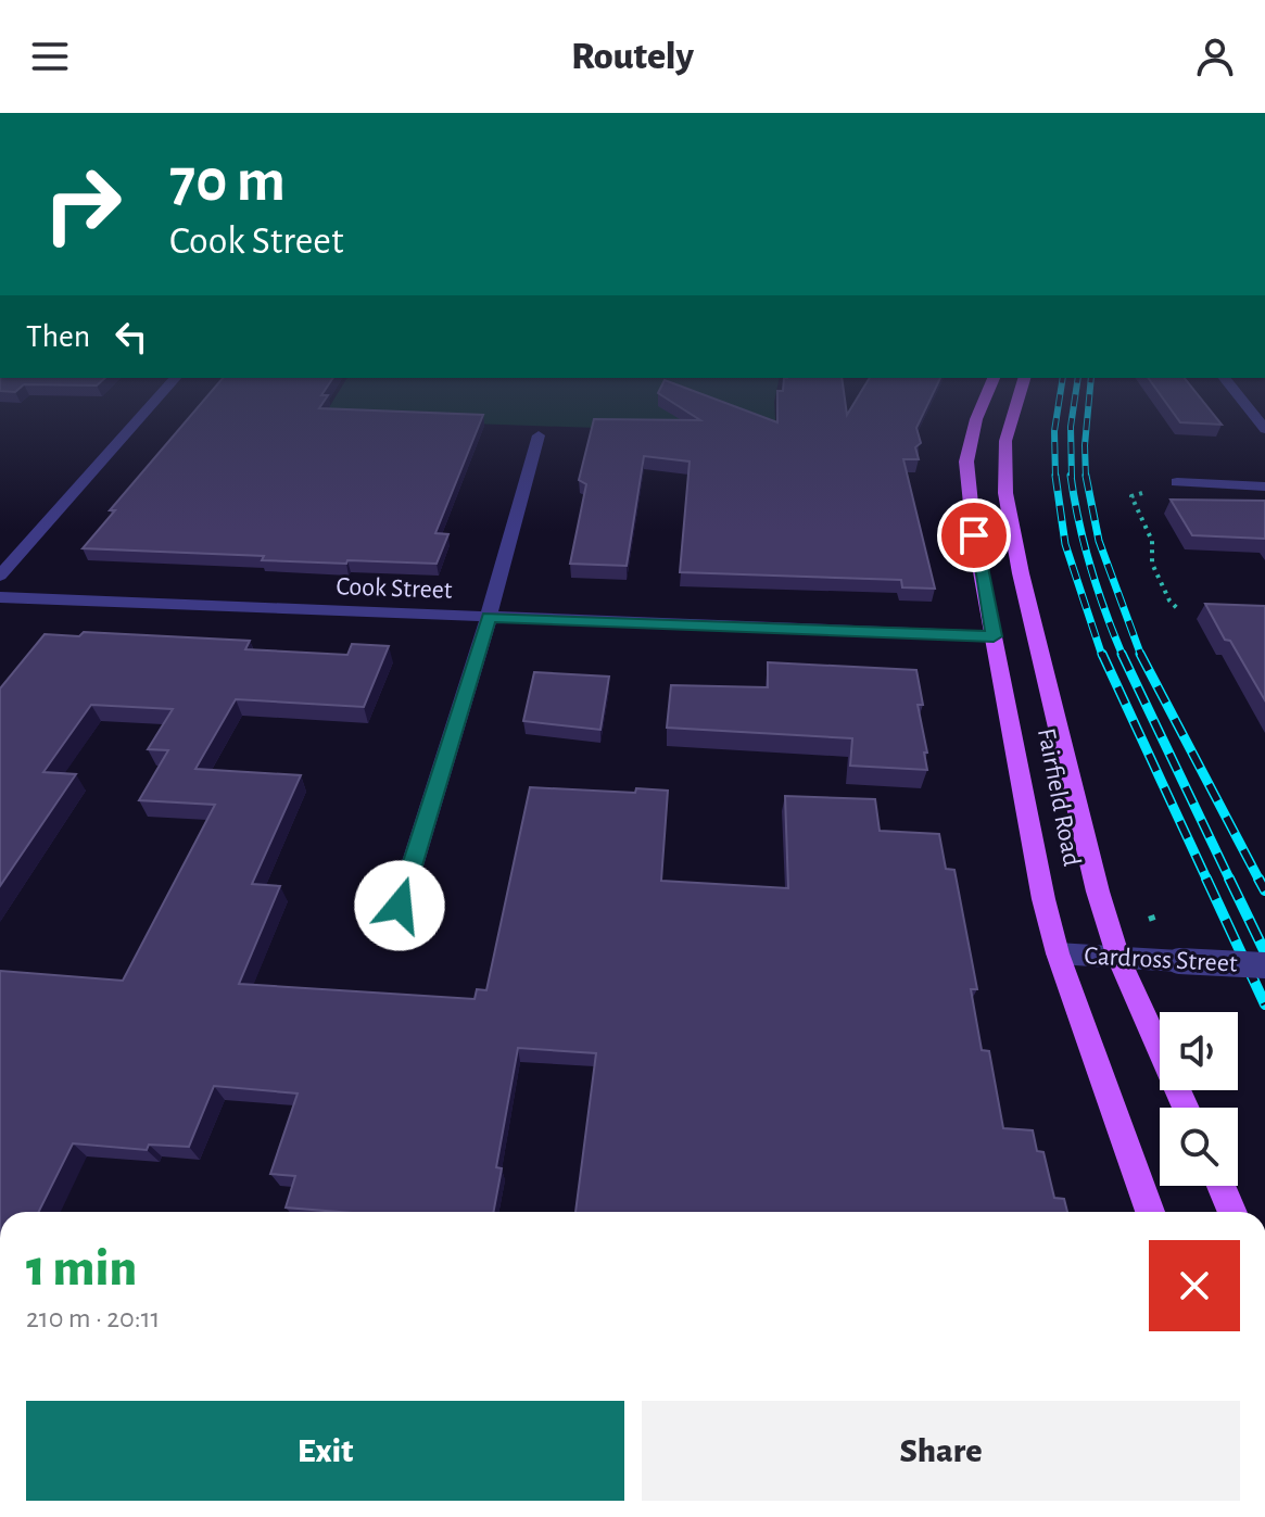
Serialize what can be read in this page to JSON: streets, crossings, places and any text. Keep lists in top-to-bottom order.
{
  "streets": {
    "main road": ["Fairfield Road"],
    "street": ["Cook Street", "Cardross Street"]
  },
  "crossings": [
    ["Cook Street", "Fairfield Road"],
    ["Fairfield Road", "Cardross Street"]
  ],
  "page": {
    "header": "Routely",
    "turn": ["70 m", "Cook Street"],
    "then": "Then",
    "heading": ["1 min", "210 m · 20:11"],
    "buttons": ["Exit", "Share"]
  }
}
